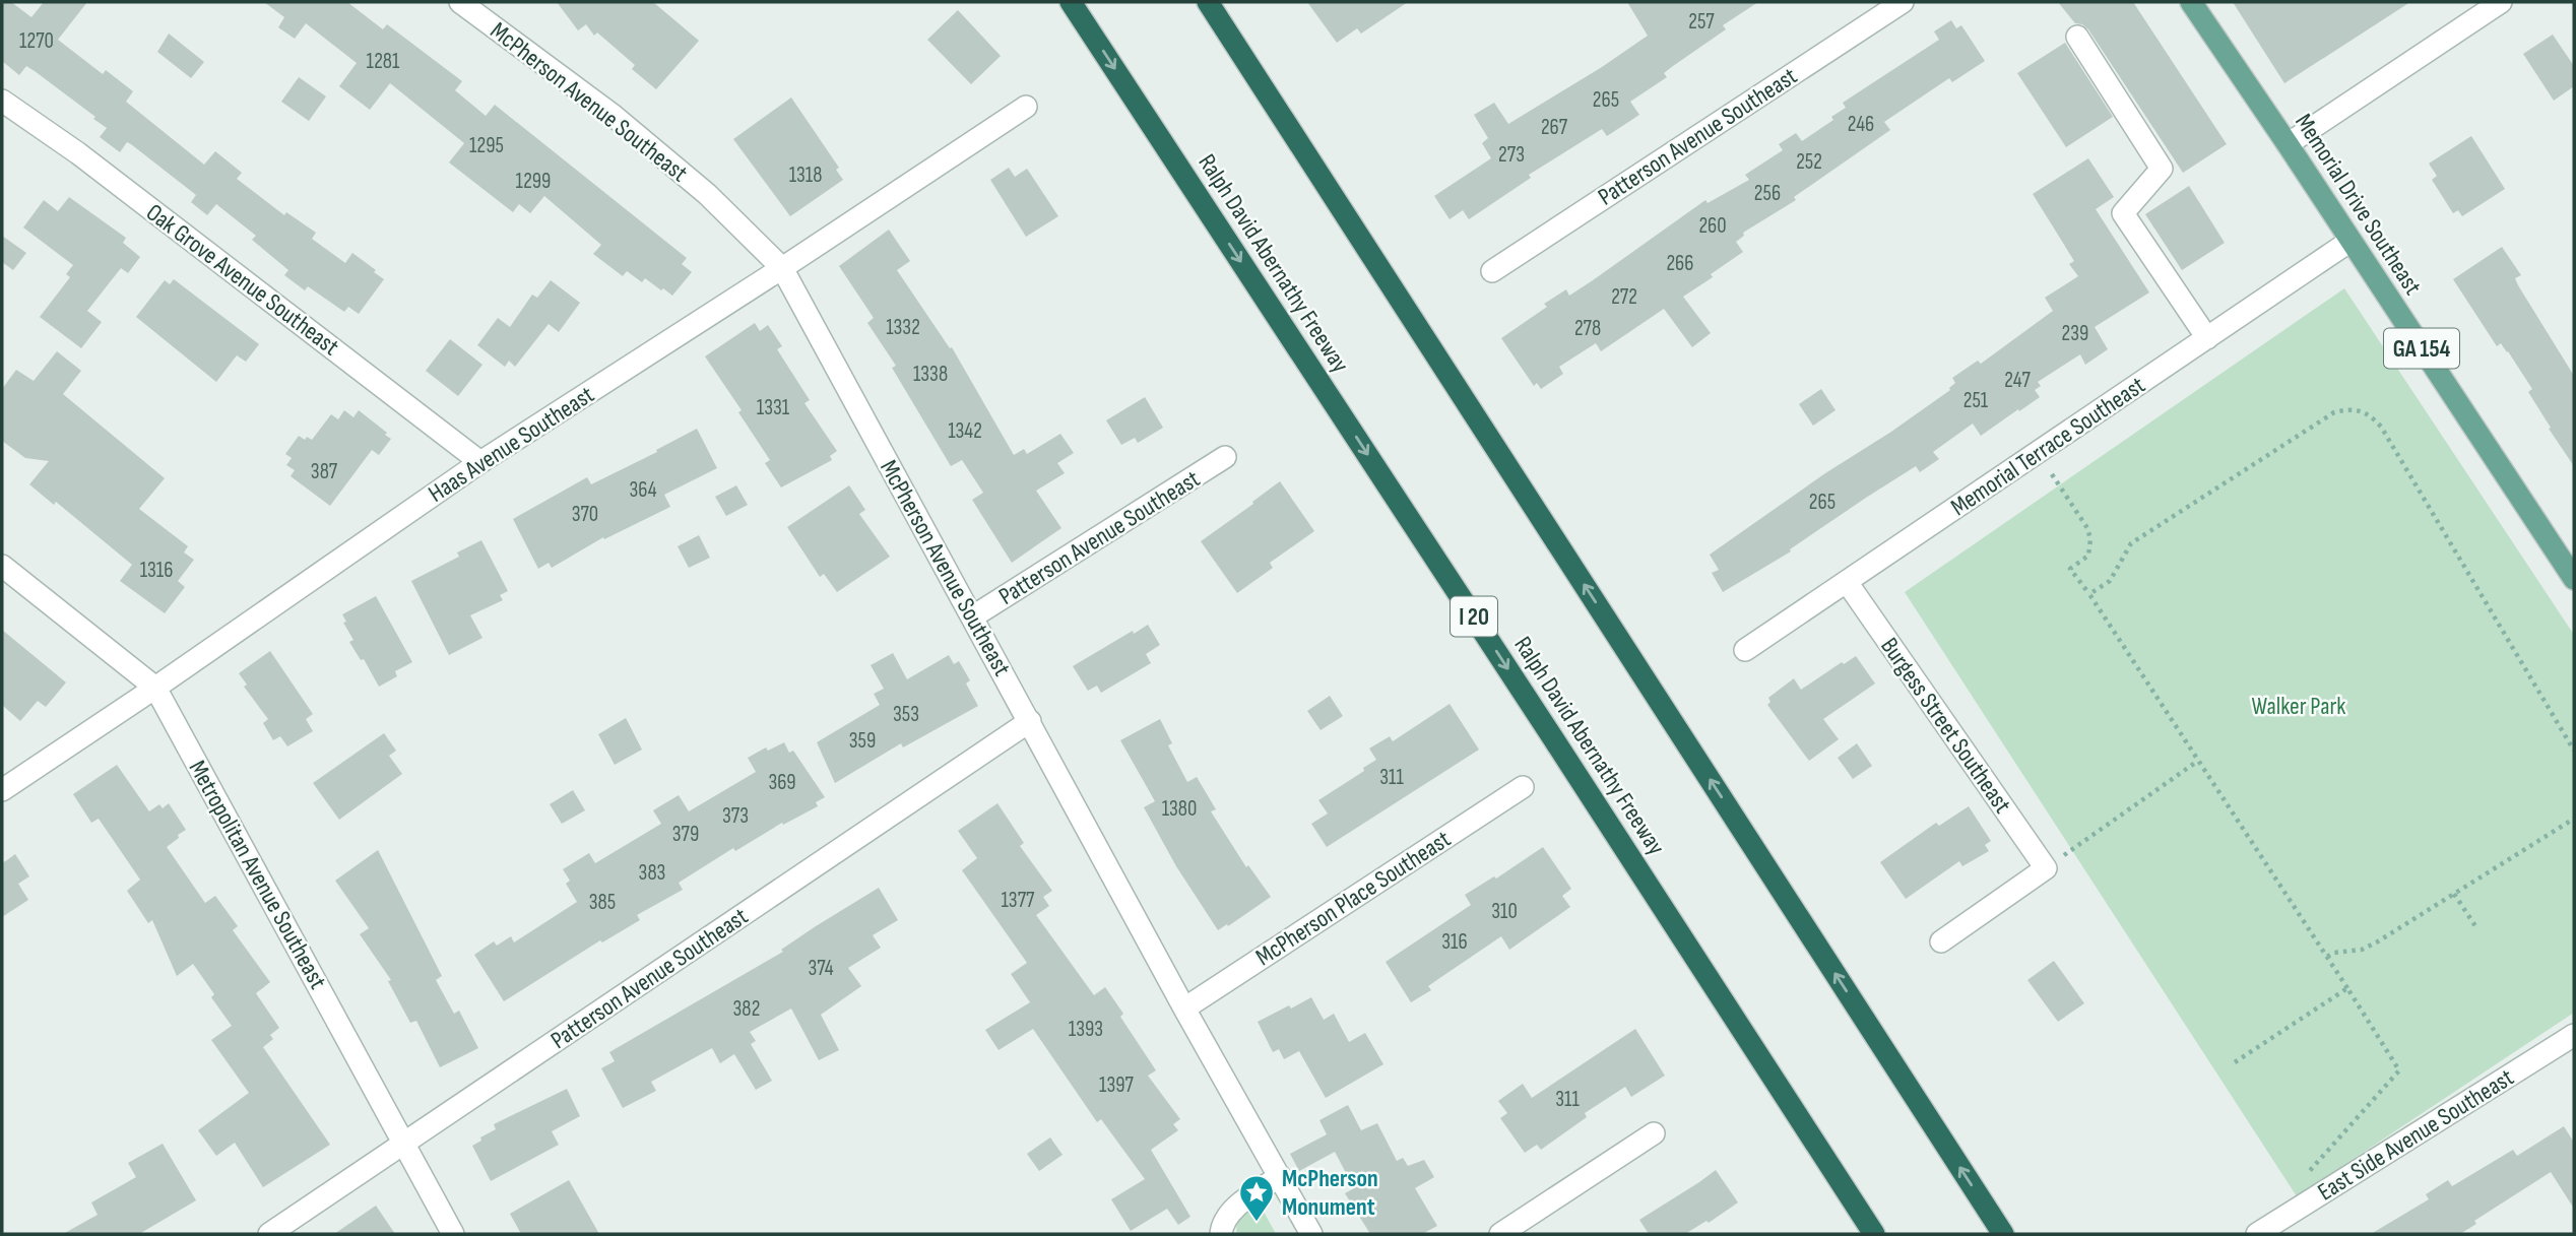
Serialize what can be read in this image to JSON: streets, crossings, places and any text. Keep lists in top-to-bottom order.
{
  "streets": {
    "highway": ["Ralph David Abernathy Freeway", "I 20"],
    "main road": ["Memorial Drive Southeast", "GA 154"],
    "street": [
      "McPherson Avenue Southeast",
      "Patterson Avenue Southeast",
      "Oak Grove Avenue Southeast",
      "Haas Avenue Southeast",
      "Memorial Terrace Southeast",
      "Burgess Street Southeast",
      "Metropolitan Avenue Southeast",
      "McPherson Place Southeast",
      "East Side Avenue Southeast"
    ]
  },
  "crossings": [
    ["McPherson Avenue Southeast", "Patterson Avenue Southeast"],
    ["McPherson Avenue Southeast", "Haas Avenue Southeast"],
    ["McPherson Avenue Southeast", "McPherson Place Southeast"],
    ["Patterson Avenue Southeast", "Metropolitan Avenue Southeast"],
    ["Memorial Drive Southeast", "Memorial Terrace Southeast"],
    ["Oak Grove Avenue Southeast", "Haas Avenue Southeast"],
    ["Haas Avenue Southeast", "Metropolitan Avenue Southeast"],
    ["Memorial Terrace Southeast", "Burgess Street Southeast"]
  ],
  "parks": ["Walker Park"],
  "places": {
    "place": ["McPherson Monument"]
  },
  "house_numbers": [
    "257",
    "1270",
    "1281",
    "265",
    "246",
    "267",
    "1295",
    "273",
    "252",
    "1318",
    "1299",
    "256",
    "260",
    "266",
    "272",
    "1332",
    "278",
    "239",
    "1338",
    "247",
    "251",
    "1331",
    "1342",
    "387",
    "364",
    "265",
    "370",
    "1316",
    "353",
    "359",
    "311",
    "369",
    "1380",
    "373",
    "379",
    "383",
    "1377",
    "385",
    "310",
    "316",
    "374",
    "382",
    "1393",
    "1397",
    "311"
  ]
}
